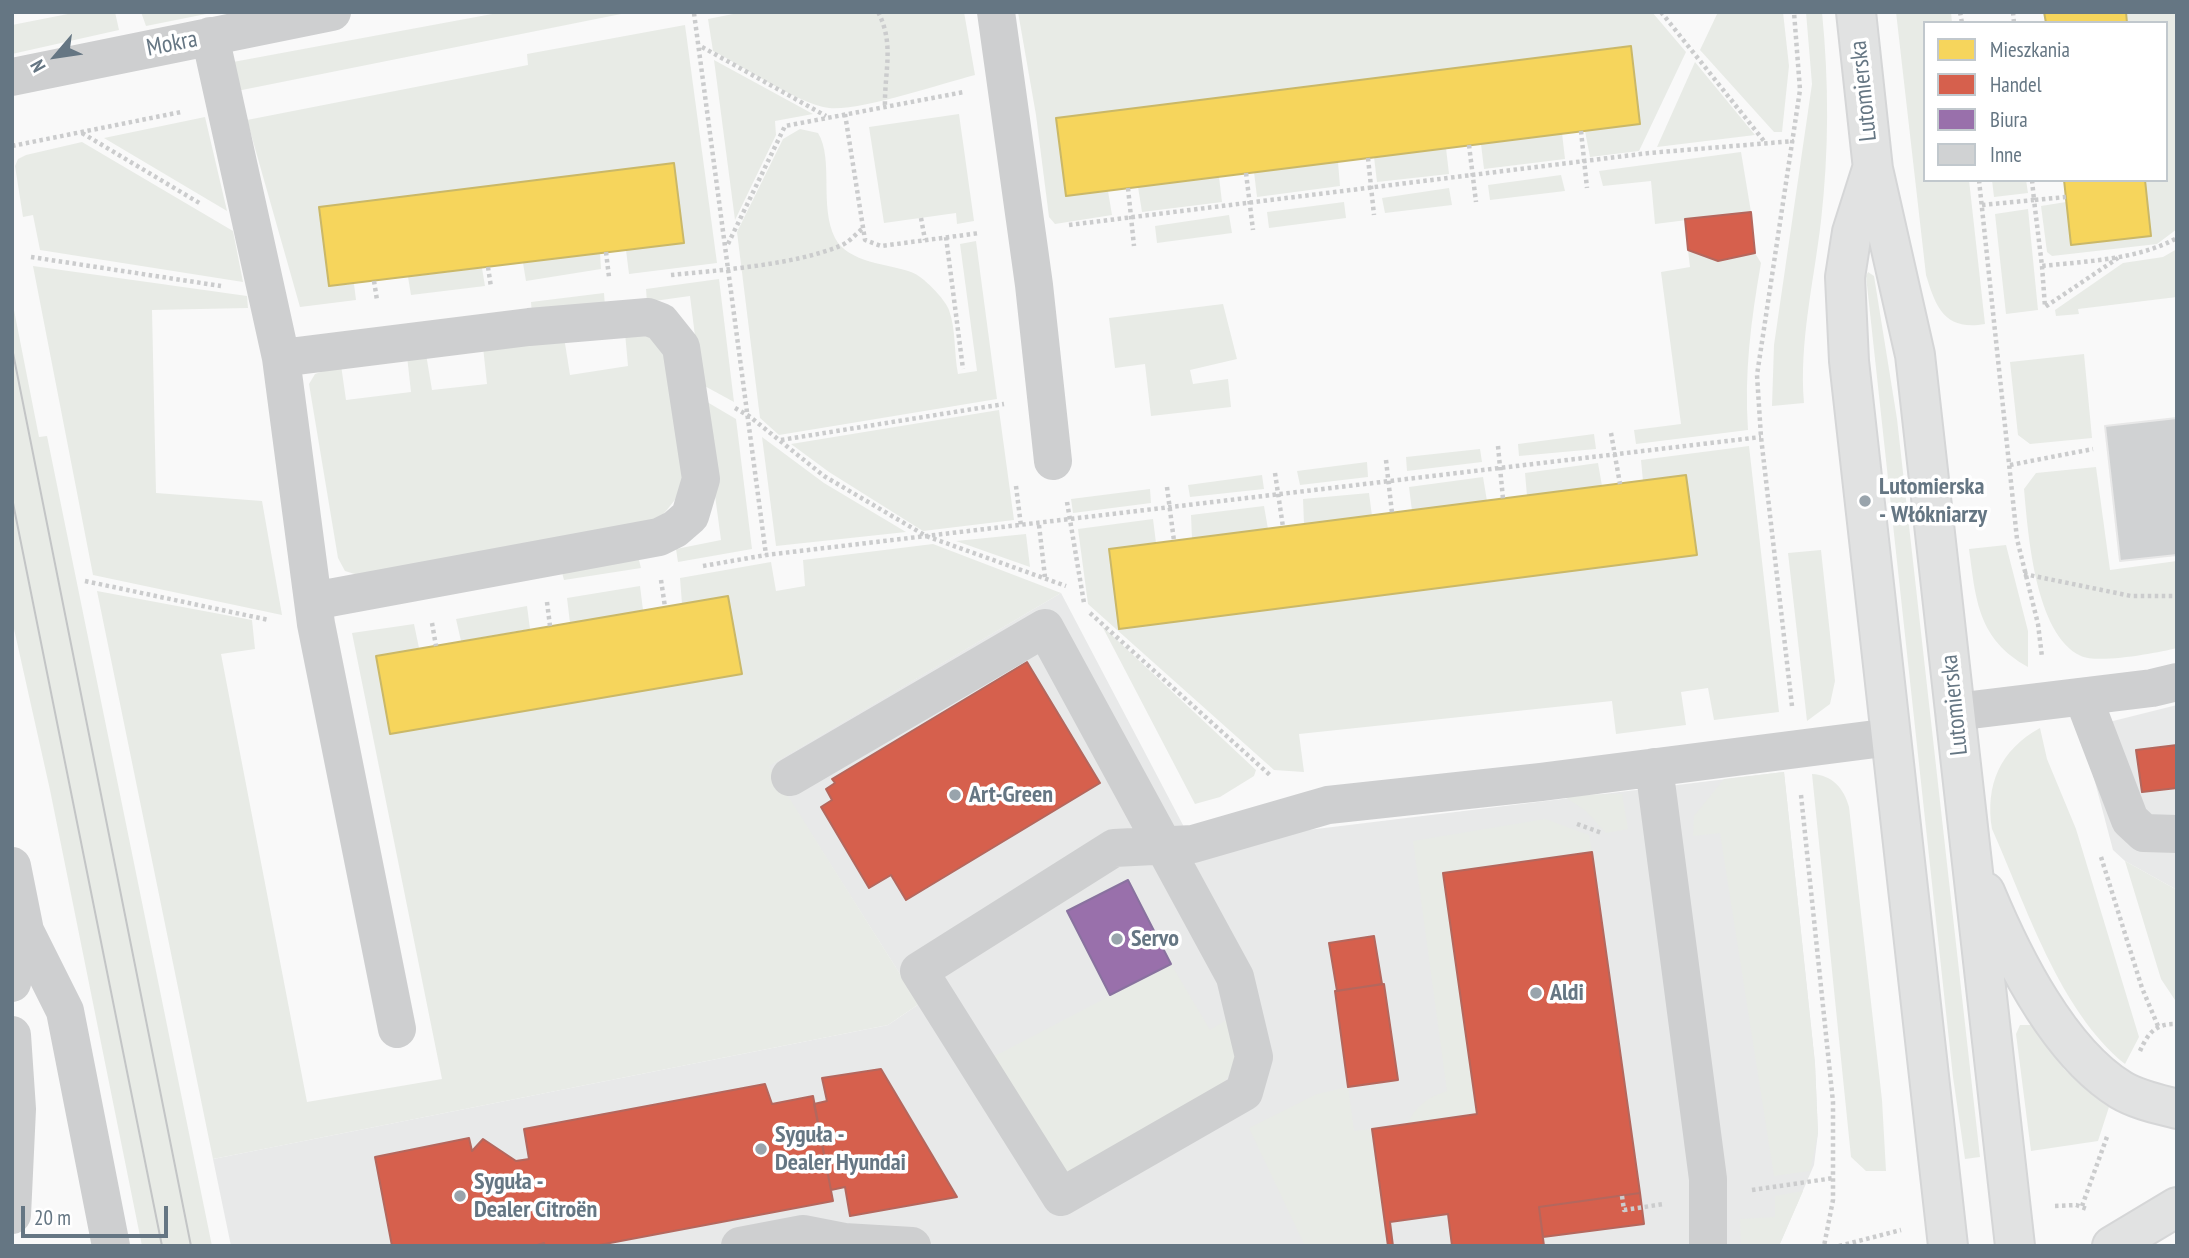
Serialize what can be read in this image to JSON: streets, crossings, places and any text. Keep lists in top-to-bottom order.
{
  "streets": {
    "main road": ["Lutomierska"],
    "street": ["Mokra"]
  },
  "places": [
    "Lutomierska - Włókniarzy",
    "Art-Green",
    "Servo",
    "Aldi",
    "Syguła - Dealer Hyundai",
    "Syguła - Dealer Citroën"
  ],
  "legend": [
    "Mieszkania",
    "Handel",
    "Biura",
    "Inne"
  ],
  "scale_bar": "20 m",
  "north": "bottom left"
}
